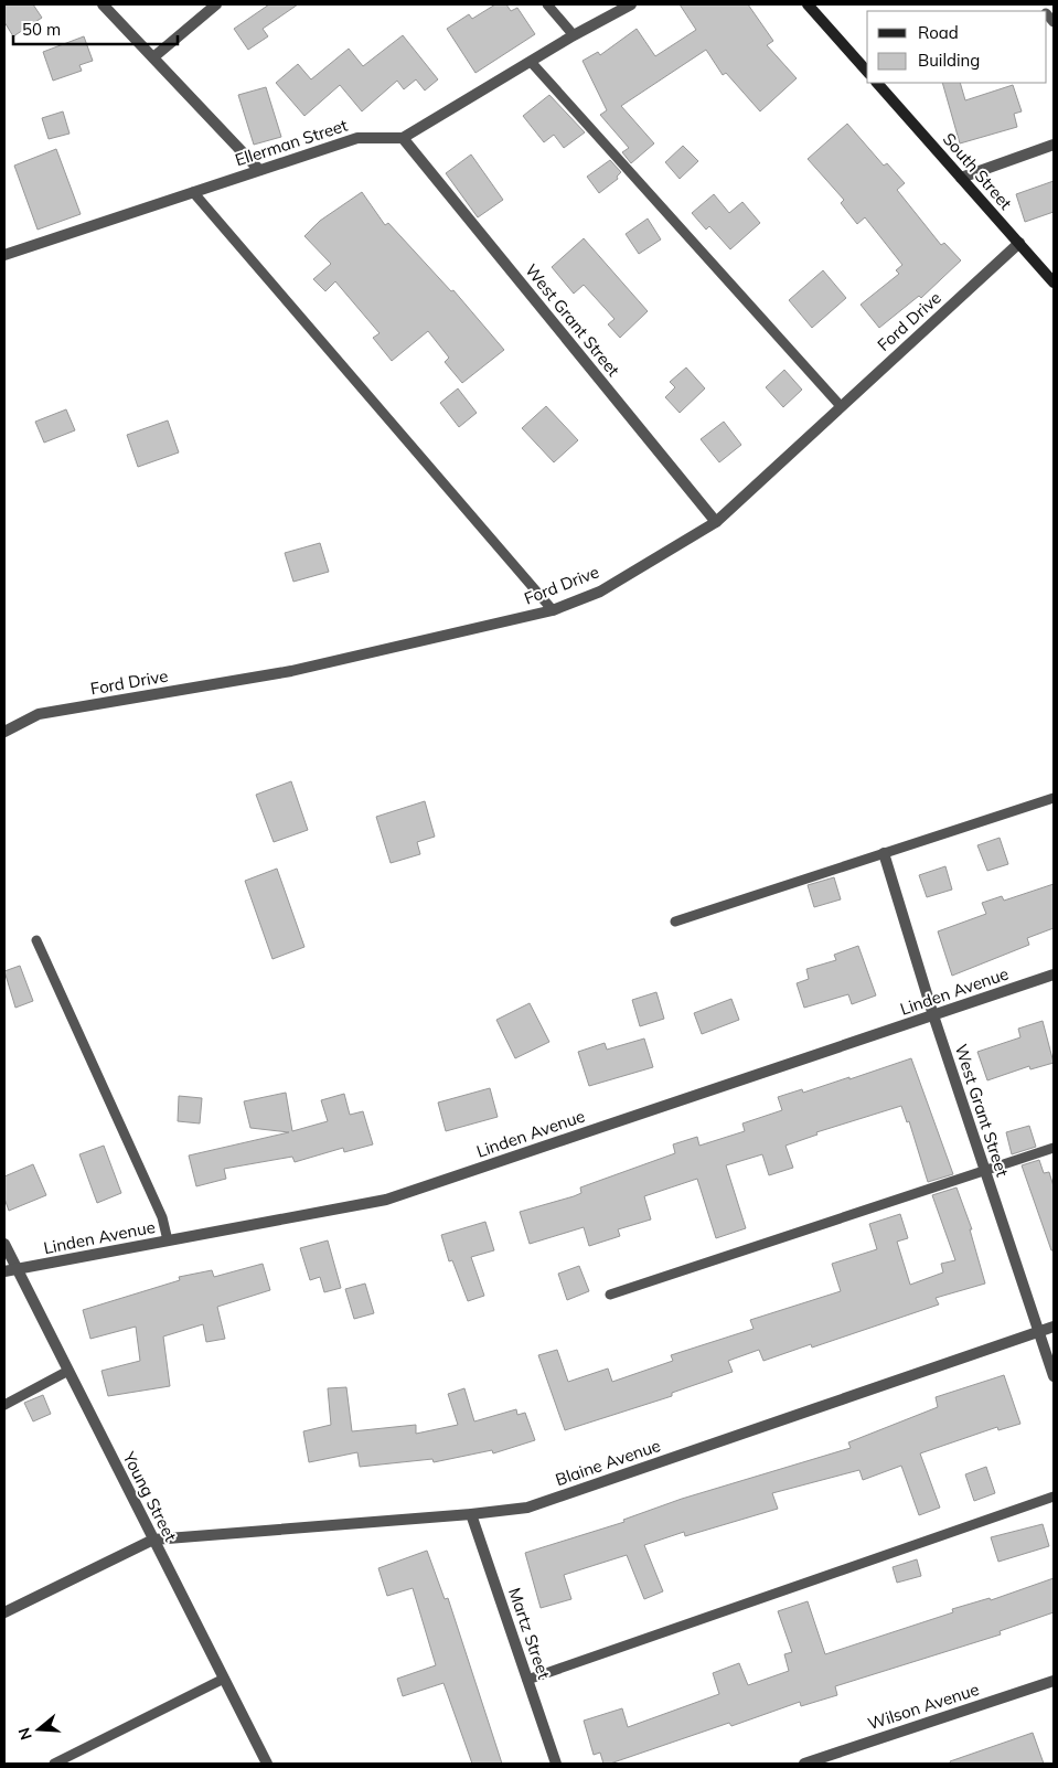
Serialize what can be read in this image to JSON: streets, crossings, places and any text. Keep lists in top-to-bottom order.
{
  "streets": {
    "street": [
      "Ellerman Street",
      "South Street",
      "West Grant Street",
      "Ford Drive",
      "Linden Avenue",
      "Blaine Avenue",
      "Young Street",
      "Martz Street",
      "Wilson Avenue"
    ]
  },
  "crossings": [
    ["Ellerman Street", "West Grant Street"],
    ["South Street", "Ford Drive"],
    ["West Grant Street", "Ford Drive"],
    ["West Grant Street", "Linden Avenue"],
    ["West Grant Street", "Blaine Avenue"],
    ["Linden Avenue", "Young Street"],
    ["Blaine Avenue", "Young Street"],
    ["Blaine Avenue", "Martz Street"]
  ],
  "legend": ["Road", "Building"],
  "scale_bar": "50 m",
  "north": "left"
}
